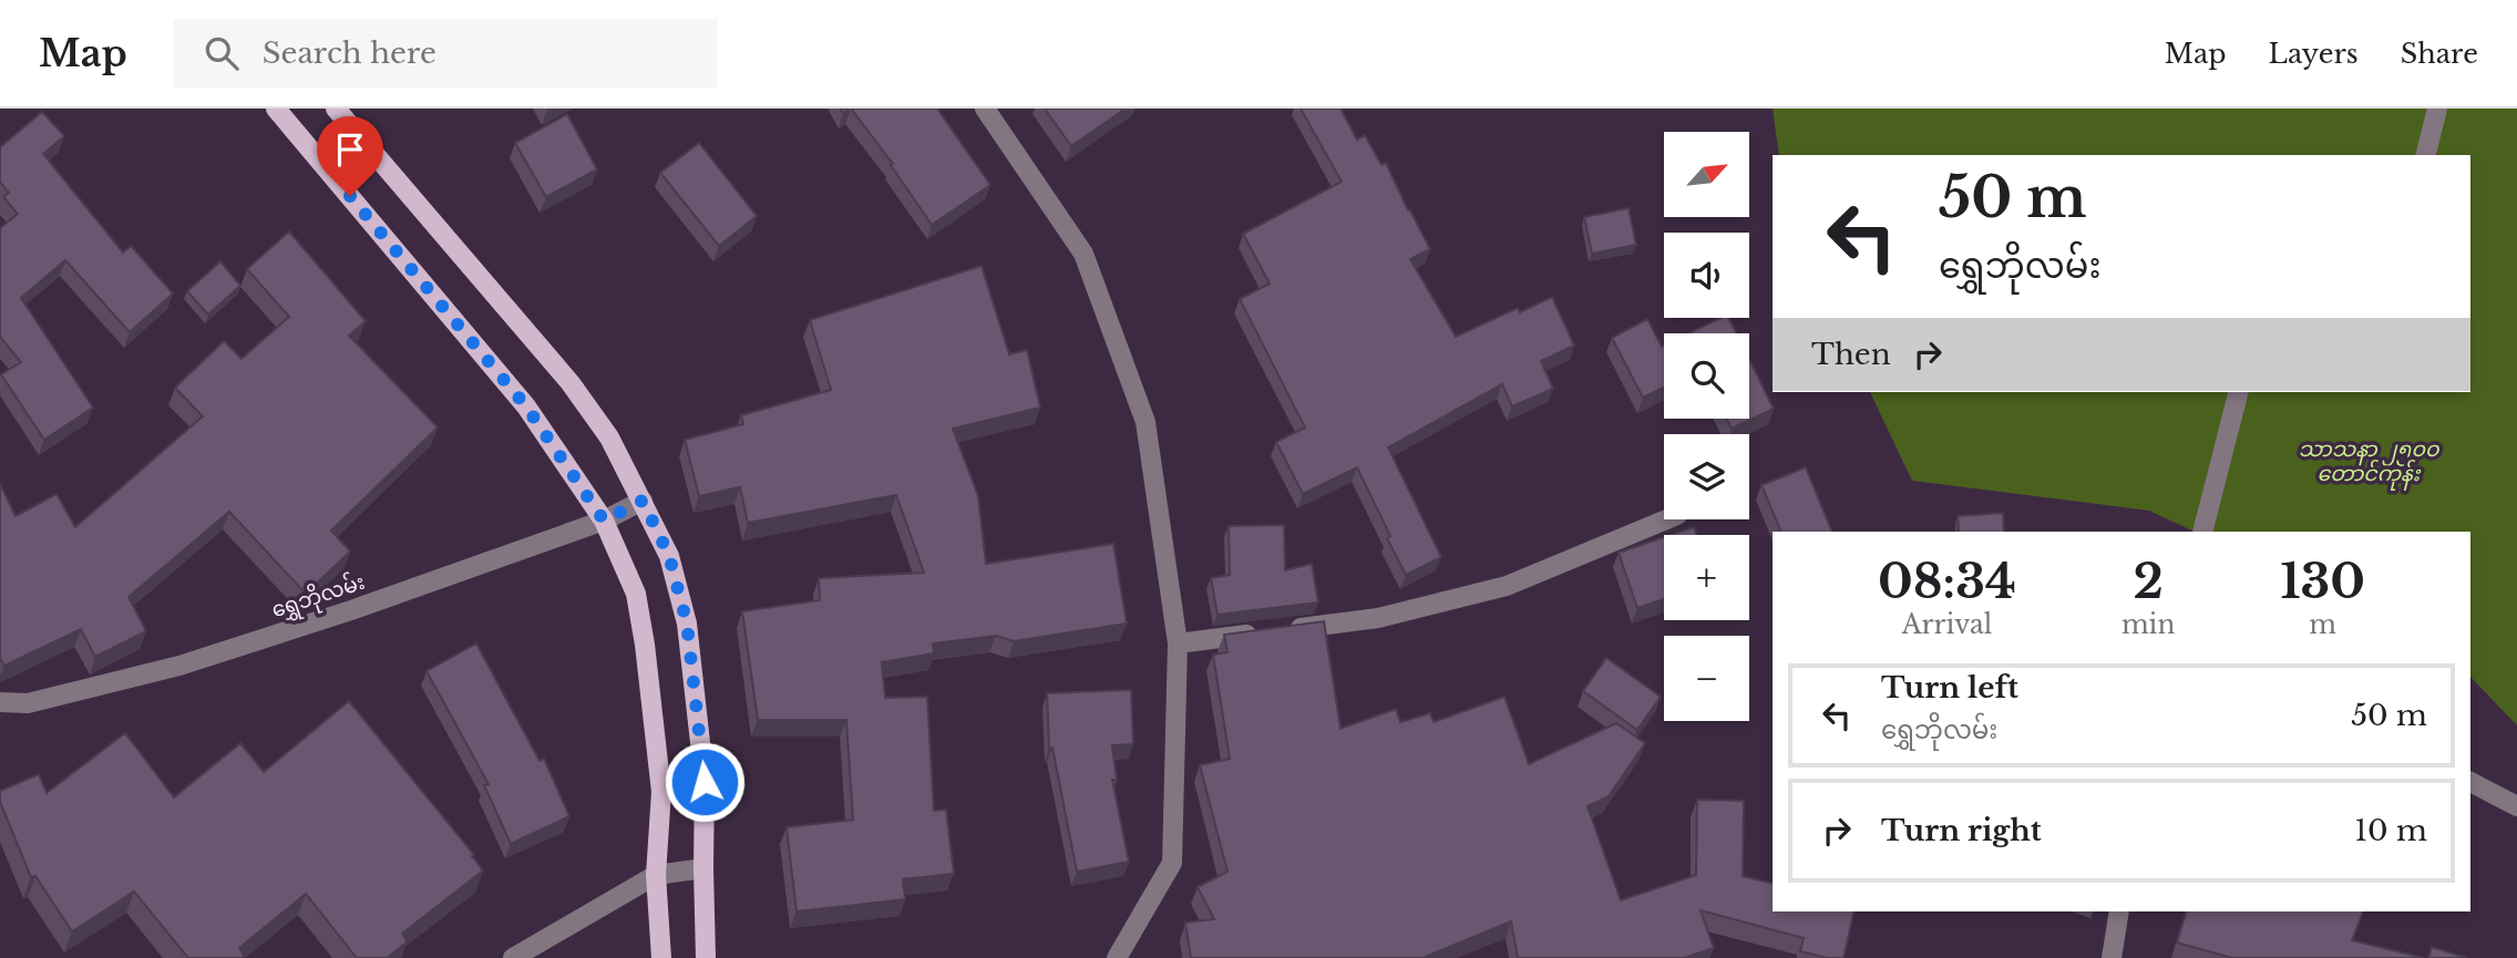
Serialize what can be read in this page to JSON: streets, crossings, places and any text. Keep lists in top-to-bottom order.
{
  "streets": {
    "street": ["ရွှေဘိုလမ်း"]
  },
  "parks": ["သာသနာ ၂၅၀၀ တောင်ကုန်း"],
  "north": "top right",
  "page": {
    "header": "Map",
    "search": "Search here",
    "nav": ["Map", "Layers", "Share"],
    "map_buttons": ["+", "−"],
    "turn": ["50 m", "ရွှေဘိုလမ်း"],
    "then": "Then",
    "eta": [
      "08:34",
      "Arrival",
      "2",
      "min",
      "130",
      "m"
    ],
    "list": [
      {
        "name": "Turn left",
        "note": "ရွှေဘိုလမ်း",
        "value": "50 m"
      },
      {
        "name": "Turn right",
        "value": "10 m"
      }
    ]
  }
}
